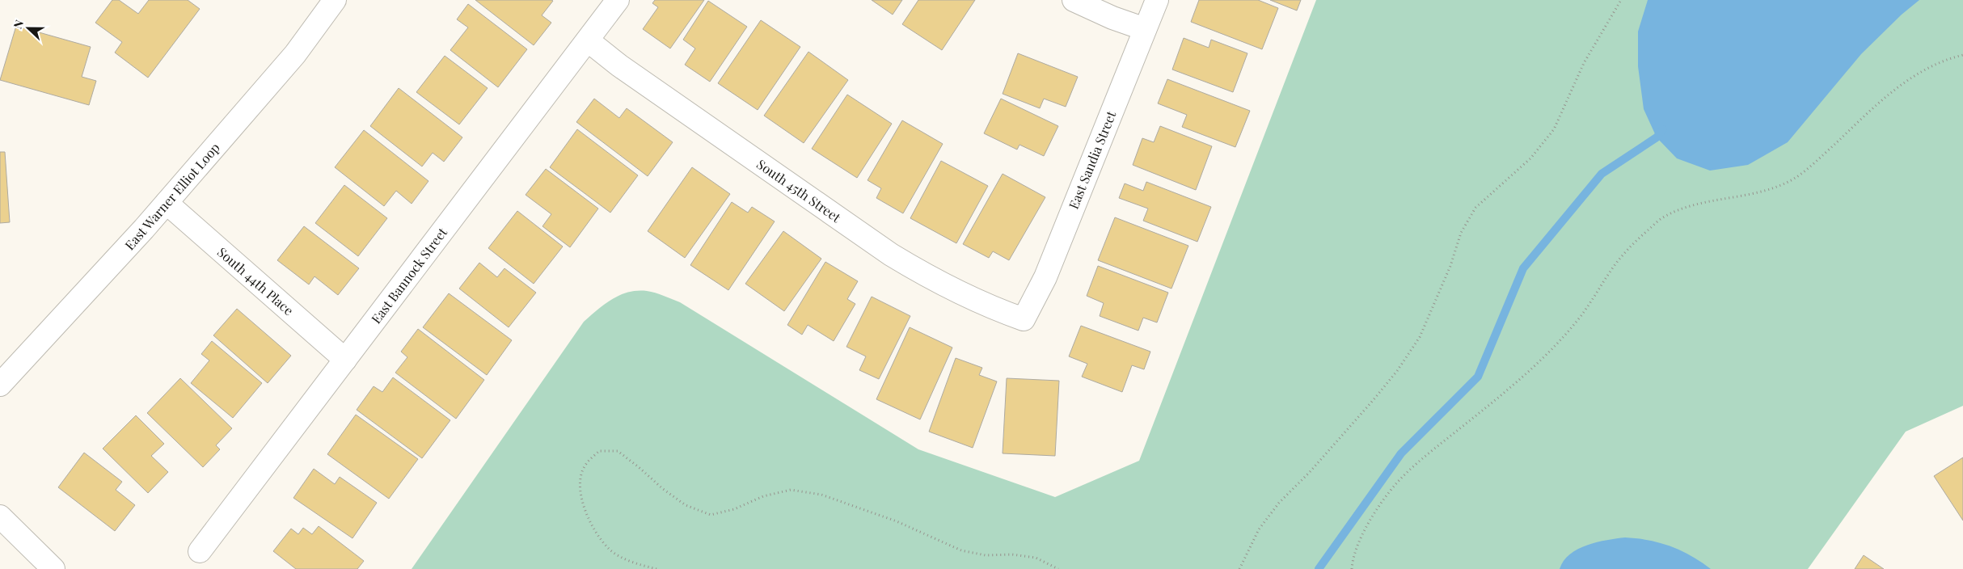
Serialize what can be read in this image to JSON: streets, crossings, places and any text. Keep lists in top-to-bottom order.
{
  "streets": {
    "street": [
      "East Sandia Street",
      "South 45th Street",
      "East Warner Elliot Loop",
      "East Bannock Street",
      "South 44th Place"
    ]
  },
  "crossings": [
    ["East Sandia Street", "South 45th Street"],
    ["South 45th Street", "East Bannock Street"],
    ["East Warner Elliot Loop", "South 44th Place"],
    ["East Bannock Street", "South 44th Place"]
  ],
  "north": "left"
}
